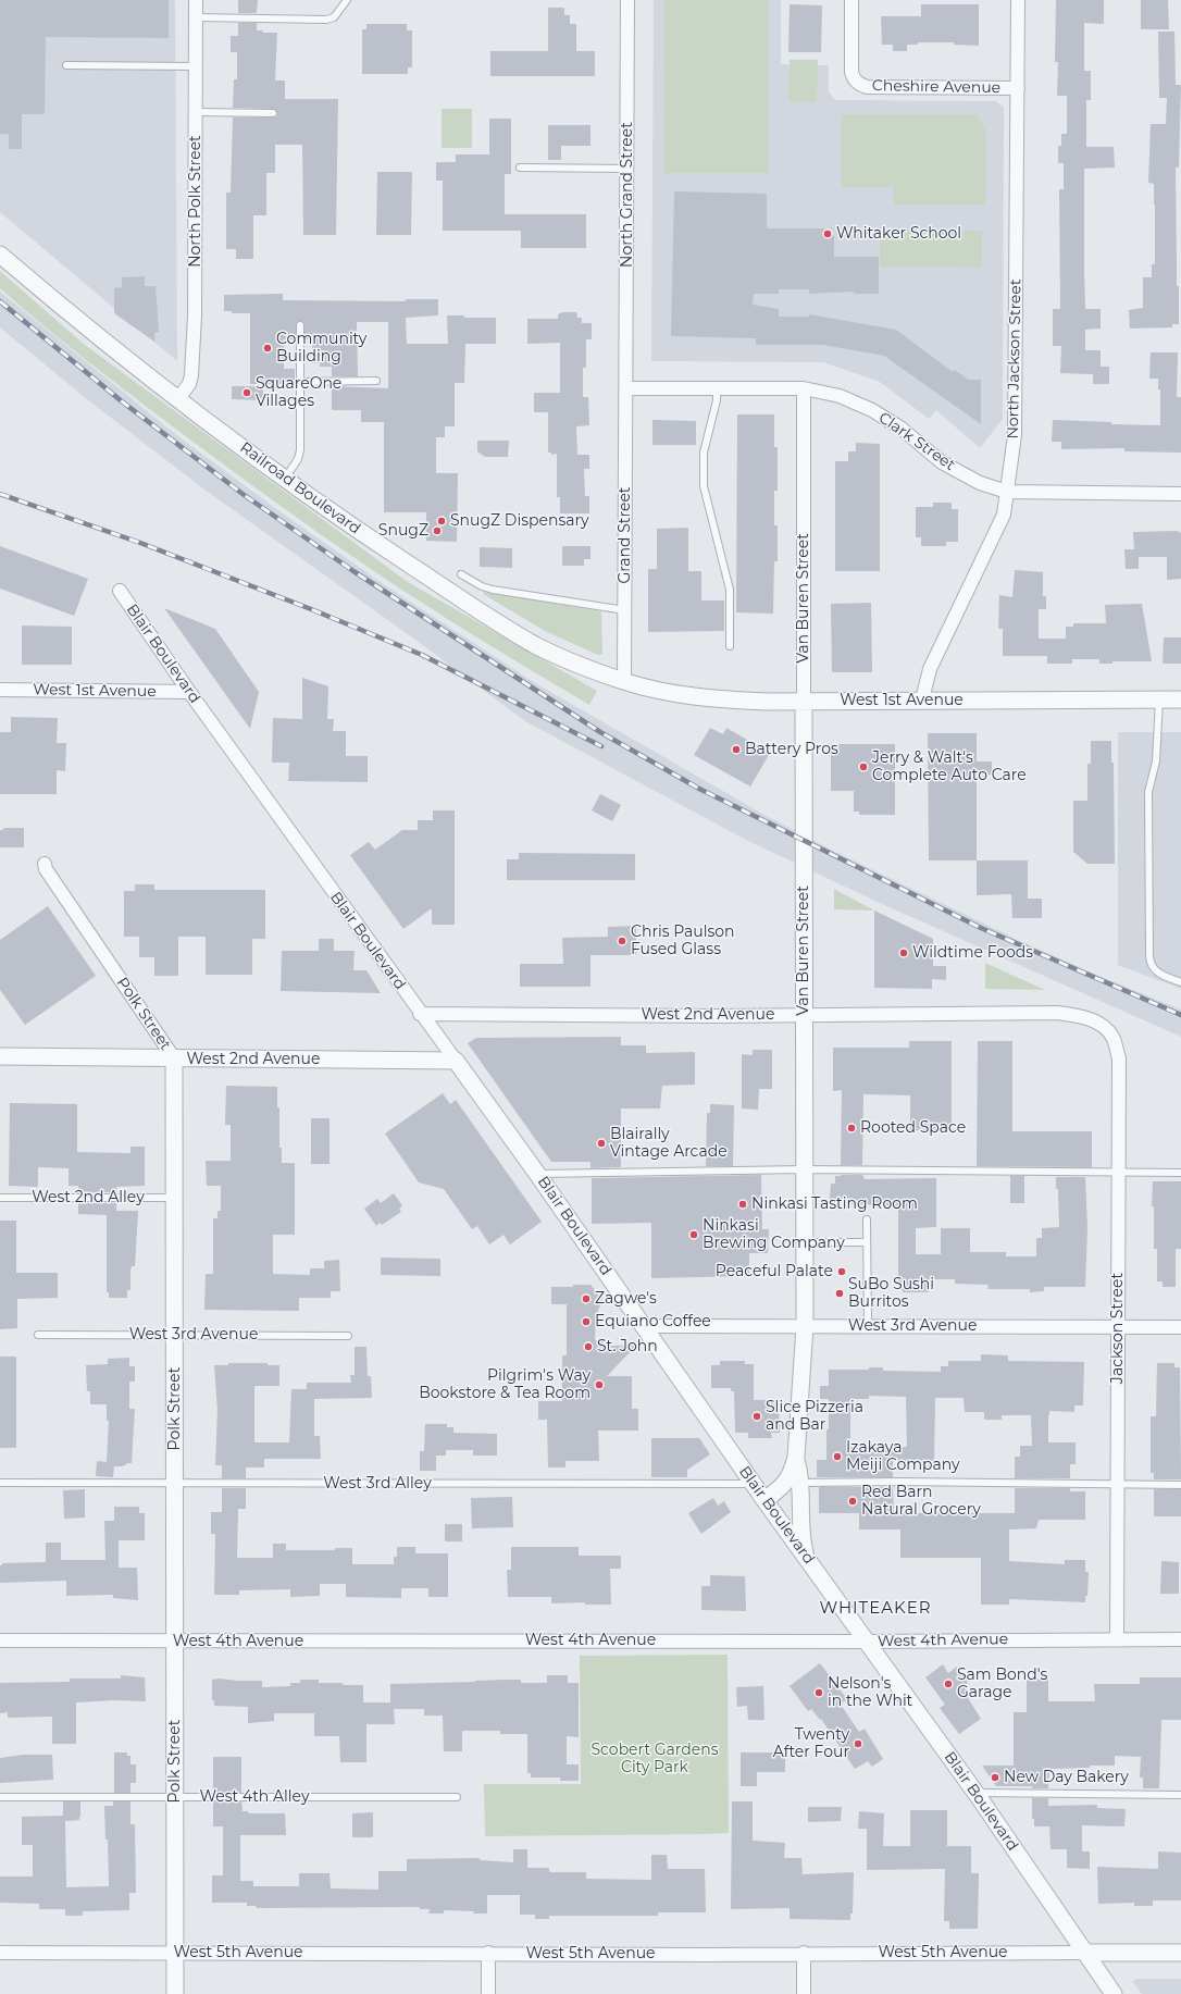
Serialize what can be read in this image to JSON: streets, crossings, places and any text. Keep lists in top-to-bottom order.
{
  "streets": {
    "street": [
      "Cheshire Avenue",
      "North Grand Street",
      "North Polk Street",
      "North Jackson Street",
      "Clark Street",
      "Railroad Boulevard",
      "Grand Street",
      "Van Buren Street",
      "Blair Boulevard",
      "West 1st Avenue",
      "Polk Street",
      "West 2nd Avenue",
      "West 3rd Avenue",
      "Jackson Street",
      "West 4th Avenue",
      "West 5th Avenue"
    ],
    "lane": ["West 2nd Alley", "West 3rd Alley", "West 4th Alley"]
  },
  "crossings": [
    ["Cheshire Avenue", "North Jackson Street"],
    ["North Grand Street", "Clark Street"],
    ["North Grand Street", "Grand Street"],
    ["North Polk Street", "Railroad Boulevard"],
    ["North Jackson Street", "Clark Street"],
    ["North Jackson Street", "West 1st Avenue"],
    ["Clark Street", "Grand Street"],
    ["Clark Street", "Van Buren Street"],
    ["Railroad Boulevard", "Grand Street"],
    ["Railroad Boulevard", "West 1st Avenue"],
    ["Grand Street", "West 1st Avenue"],
    ["Van Buren Street", "Blair Boulevard"],
    ["Van Buren Street", "West 1st Avenue"],
    ["Van Buren Street", "West 2nd Avenue"],
    ["Van Buren Street", "West 3rd Avenue"],
    ["Blair Boulevard", "West 1st Avenue"],
    ["Blair Boulevard", "West 2nd Avenue"],
    ["Blair Boulevard", "West 3rd Avenue"],
    ["Blair Boulevard", "West 3rd Alley"],
    ["Blair Boulevard", "West 4th Avenue"],
    ["Blair Boulevard", "West 5th Avenue"],
    ["Polk Street", "West 2nd Avenue"],
    ["Polk Street", "West 2nd Alley"],
    ["Polk Street", "West 3rd Avenue"],
    ["Polk Street", "West 3rd Alley"],
    ["Polk Street", "West 4th Avenue"],
    ["Polk Street", "West 4th Alley"],
    ["Polk Street", "West 5th Avenue"],
    ["West 2nd Avenue", "Jackson Street"],
    ["West 3rd Avenue", "Jackson Street"],
    ["Jackson Street", "West 4th Avenue"]
  ],
  "districts": ["WHITEAKER"],
  "parks": ["Scobert Gardens City Park"],
  "places": [
    "Whitaker School",
    "Community Building",
    "SquareOne Villages",
    "SnugZ Dispensary",
    "SnugZ",
    "Battery Pros",
    "Jerry & Walt's Complete Auto Care",
    "Chris Paulson Fused Glass",
    "Wildtime Foods",
    "Rooted Space",
    "Blairally Vintage Arcade",
    "Ninkasi Tasting Room",
    "Ninkasi Brewing Company",
    "Peaceful Palate",
    "SuBo Sushi Burritos",
    "Zagwe's",
    "Equiano Coffee",
    "St. John",
    "Pilgrim's Way Bookstore & Tea Room",
    "Slice Pizzeria and Bar",
    "Izakaya Meiji Company",
    "Red Barn Natural Grocery",
    "Sam Bond's Garage",
    "Nelson's in the Whit",
    "Twenty After Four",
    "New Day Bakery"
  ]
}
